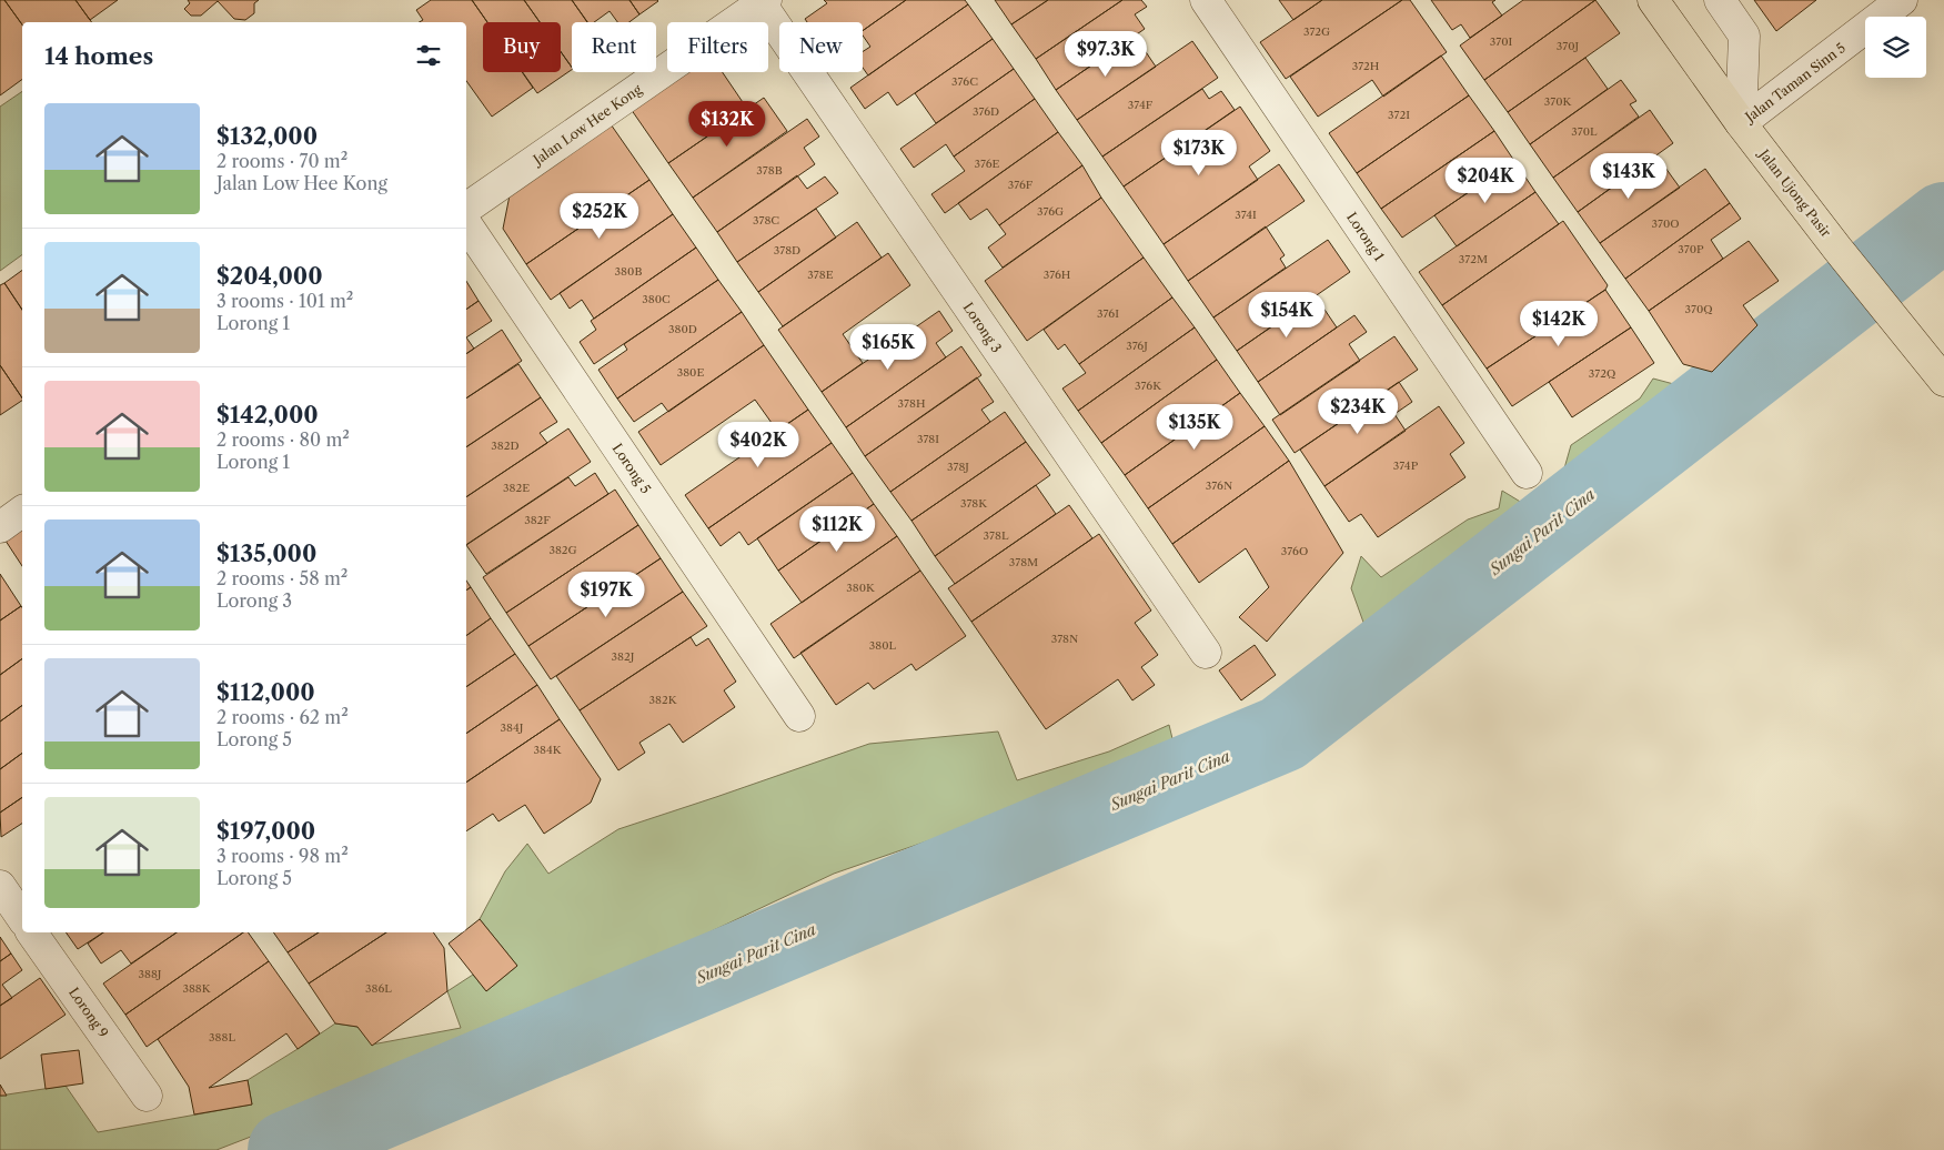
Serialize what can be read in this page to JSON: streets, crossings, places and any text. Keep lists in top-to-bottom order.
{
  "streets": {
    "main road": ["Jalan Ujong Pasir"],
    "street": [
      "Jalan Taman Sinn 5",
      "Jalan Low Hee Kong",
      "Lorong 1",
      "Lorong 3",
      "Lorong 5",
      "Lorong 9"
    ]
  },
  "crossings": [
    ["Jalan Taman Sinn 5", "Jalan Ujong Pasir"],
    ["Jalan Low Hee Kong", "Lorong 3"]
  ],
  "water": ["Sungai Parit Cina"],
  "house_numbers": [
    "372G",
    "370I",
    "370J",
    "372H",
    "376C",
    "370K",
    "374F",
    "376D",
    "372I",
    "370L",
    "376E",
    "378B",
    "376F",
    "376G",
    "374I",
    "378C",
    "370O",
    "370P",
    "378D",
    "372M",
    "380B",
    "378E",
    "376H",
    "380C",
    "370Q",
    "376I",
    "380D",
    "376J",
    "380E",
    "372Q",
    "376K",
    "378H",
    "378I",
    "382D",
    "374P",
    "378J",
    "376N",
    "382E",
    "378K",
    "382F",
    "378L",
    "382G",
    "376O",
    "378M",
    "380K",
    "378N",
    "380L",
    "382J",
    "382K",
    "384J",
    "384K",
    "388J",
    "388K",
    "386L",
    "388L"
  ],
  "page": {
    "chip": [
      "Buy",
      "Rent",
      "Filters",
      "New"
    ],
    "heading": "14 homes",
    "price": [
      "$97.3K",
      "$132K",
      "$173K",
      "$143K",
      "$204K",
      "$252K",
      "$154K",
      "$142K",
      "$165K",
      "$234K",
      "$135K",
      "$402K",
      "$112K",
      "$197K"
    ],
    "list": [
      {
        "name": "$132,000",
        "note": "2 rooms · 70 m² · Jalan Low Hee Kong"
      },
      {
        "name": "$204,000",
        "note": "3 rooms · 101 m² · Lorong 1"
      },
      {
        "name": "$142,000",
        "note": "2 rooms · 80 m² · Lorong 1"
      },
      {
        "name": "$135,000",
        "note": "2 rooms · 58 m² · Lorong 3"
      },
      {
        "name": "$112,000",
        "note": "2 rooms · 62 m² · Lorong 5"
      },
      {
        "name": "$197,000",
        "note": "3 rooms · 98 m² · Lorong 5"
      }
    ]
  }
}
